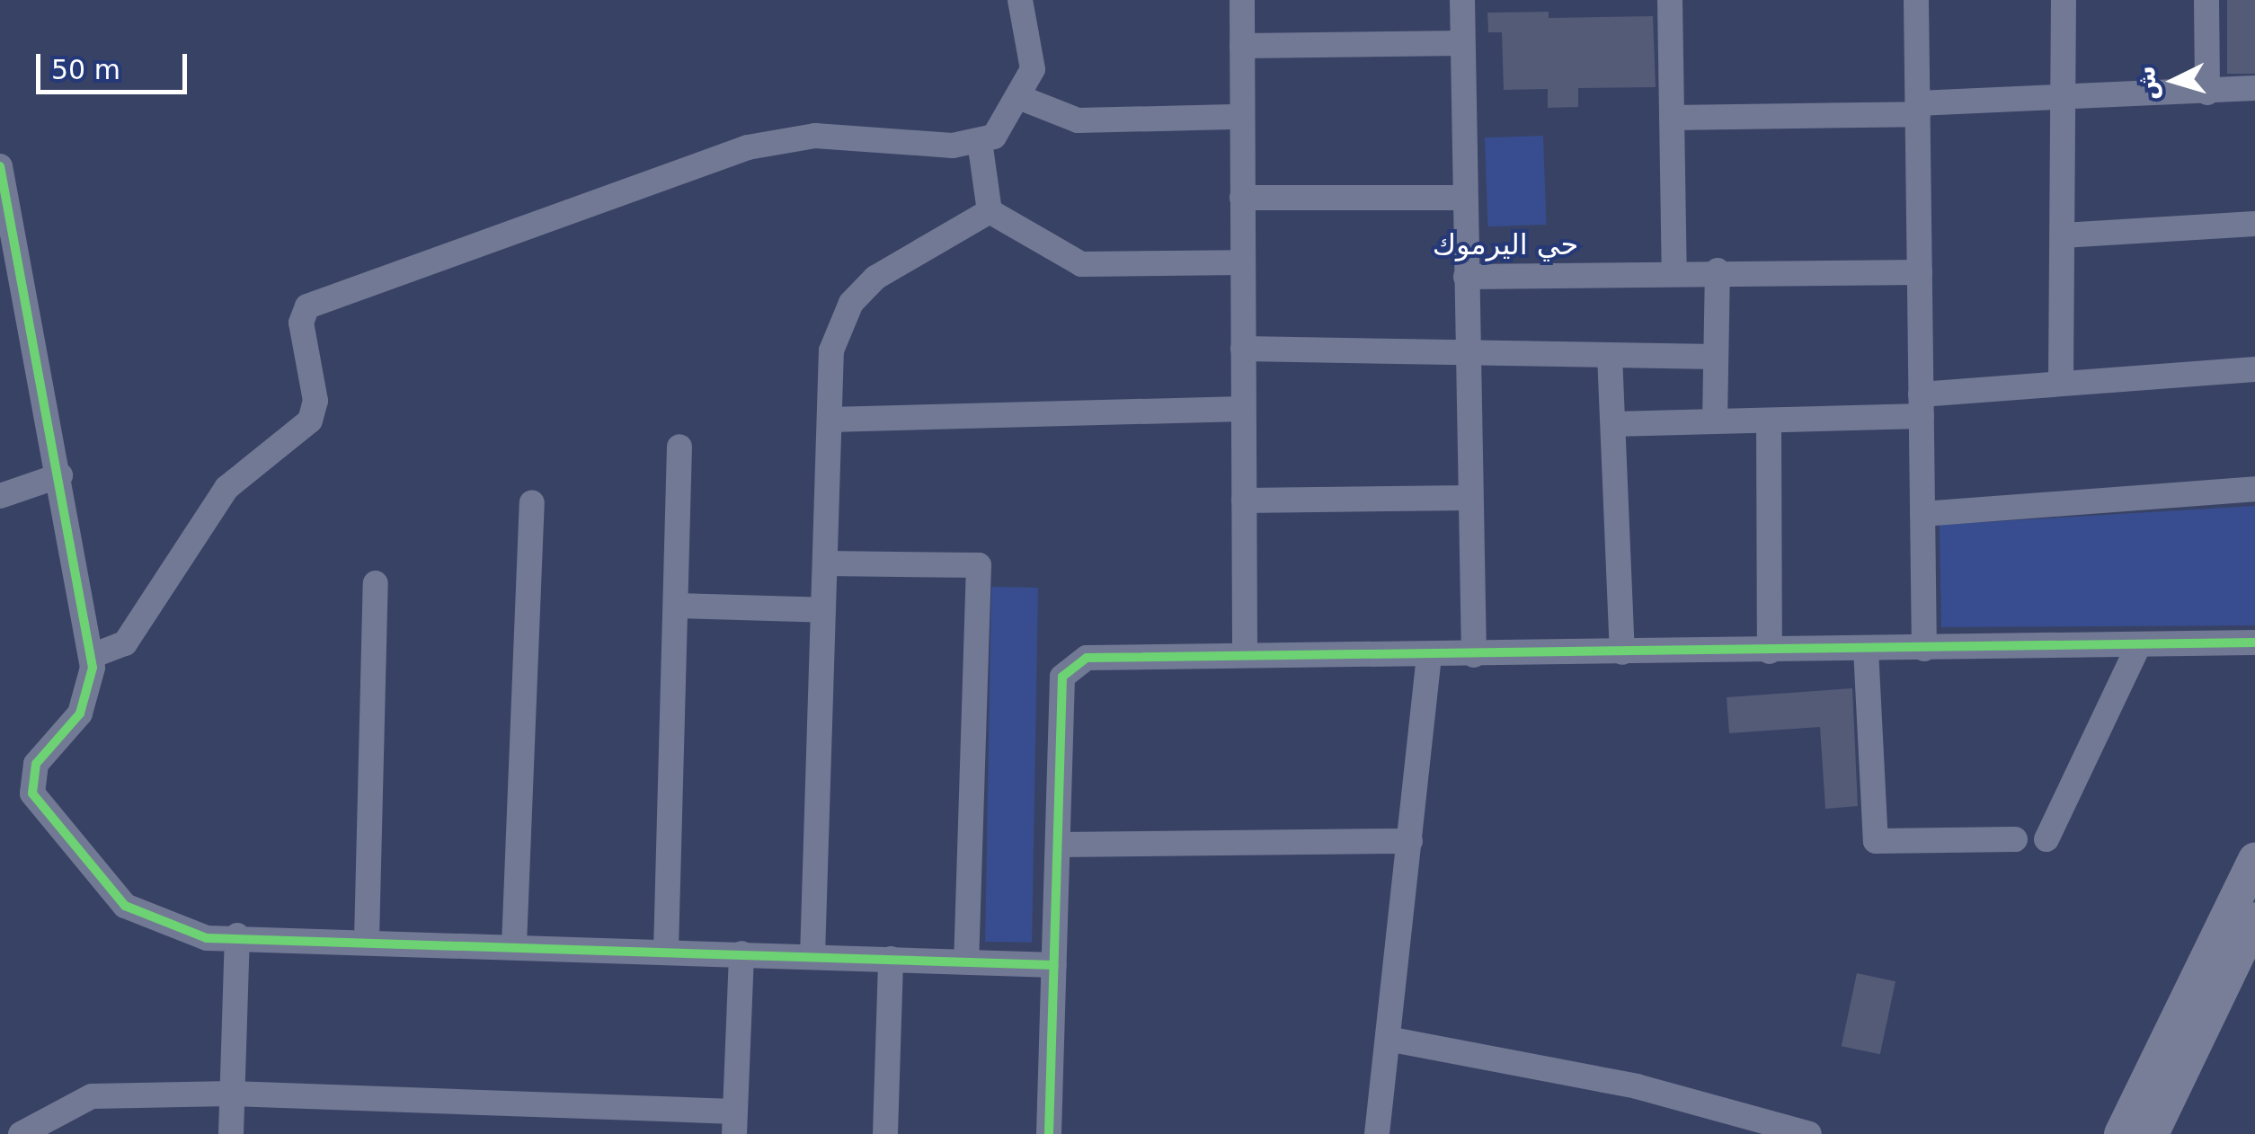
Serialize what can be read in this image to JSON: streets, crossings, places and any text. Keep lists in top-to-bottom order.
{
  "districts": ["حي اليرموك"],
  "scale_bar": "50 m",
  "north": "left"
}
